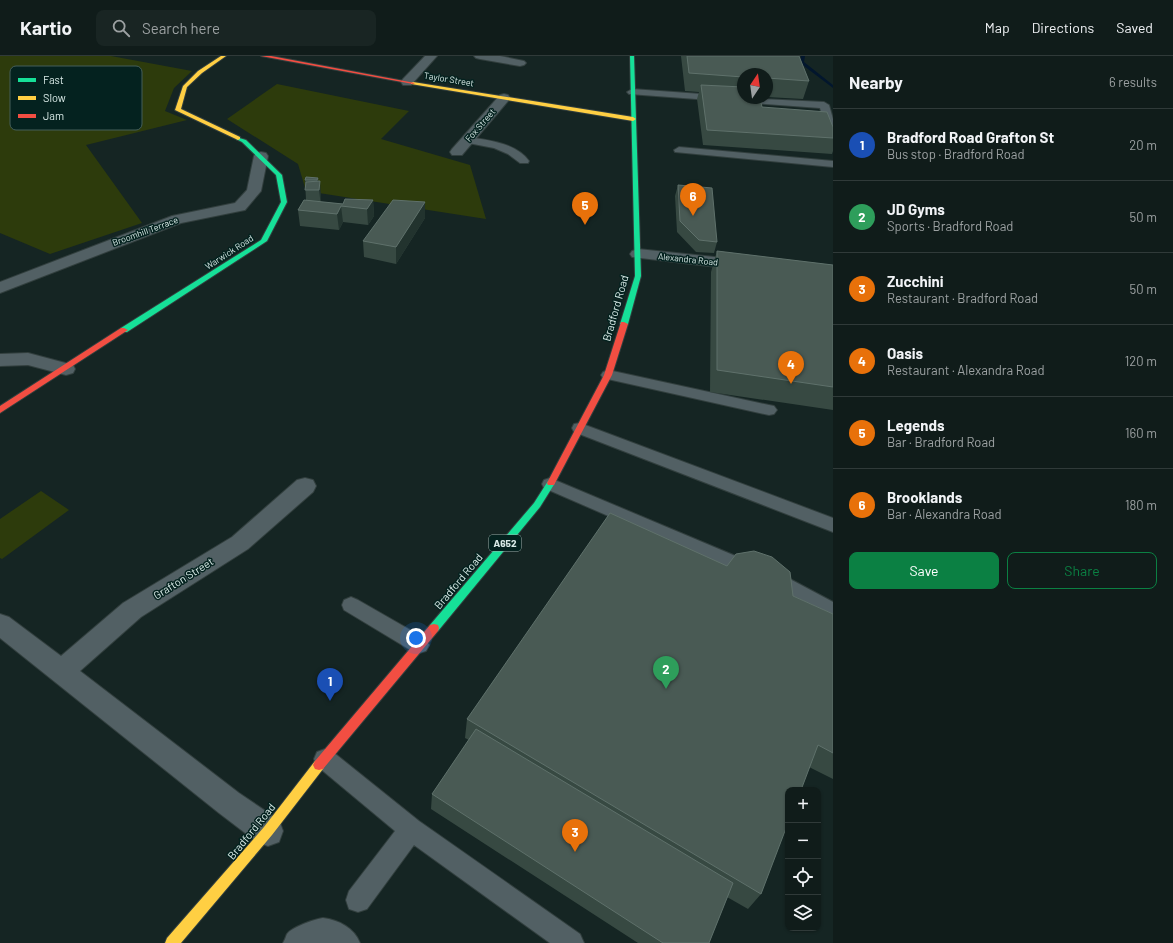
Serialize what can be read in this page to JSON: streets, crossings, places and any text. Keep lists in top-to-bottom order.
{
  "streets": {
    "street": [
      "Taylor Street",
      "Fox Street",
      "Broomhill Terrace",
      "Warwick Road",
      "Alexandra Road",
      "Bradford Road",
      "A652",
      "Grafton Street"
    ]
  },
  "crossings": [
    ["Taylor Street", "Fox Street"],
    ["Taylor Street", "Bradford Road"],
    ["Broomhill Terrace", "Warwick Road"],
    ["Alexandra Road", "Bradford Road"]
  ],
  "legend": ["Fast", "Slow", "Jam"],
  "north": "top",
  "page": {
    "header": "Kartio",
    "search": "Search here",
    "nav": ["Map", "Directions", "Saved"],
    "heading": ["Nearby", "6 results"],
    "list": [
      {
        "mark": "1",
        "name": "Bradford Road Grafton St",
        "note": "Bus stop · Bradford Road",
        "value": "20 m"
      },
      {
        "mark": "2",
        "name": "JD Gyms",
        "note": "Sports · Bradford Road",
        "value": "50 m"
      },
      {
        "mark": "3",
        "name": "Zucchini",
        "note": "Restaurant · Bradford Road",
        "value": "50 m"
      },
      {
        "mark": "4",
        "name": "Oasis",
        "note": "Restaurant · Alexandra Road",
        "value": "120 m"
      },
      {
        "mark": "5",
        "name": "Legends",
        "note": "Bar · Bradford Road",
        "value": "160 m"
      },
      {
        "mark": "6",
        "name": "Brooklands",
        "note": "Bar · Alexandra Road",
        "value": "180 m"
      }
    ],
    "pins": [
      "6",
      "5",
      "4",
      "2",
      "1",
      "3"
    ],
    "buttons": ["Save", "Share"],
    "map_buttons": ["+", "−"]
  }
}
